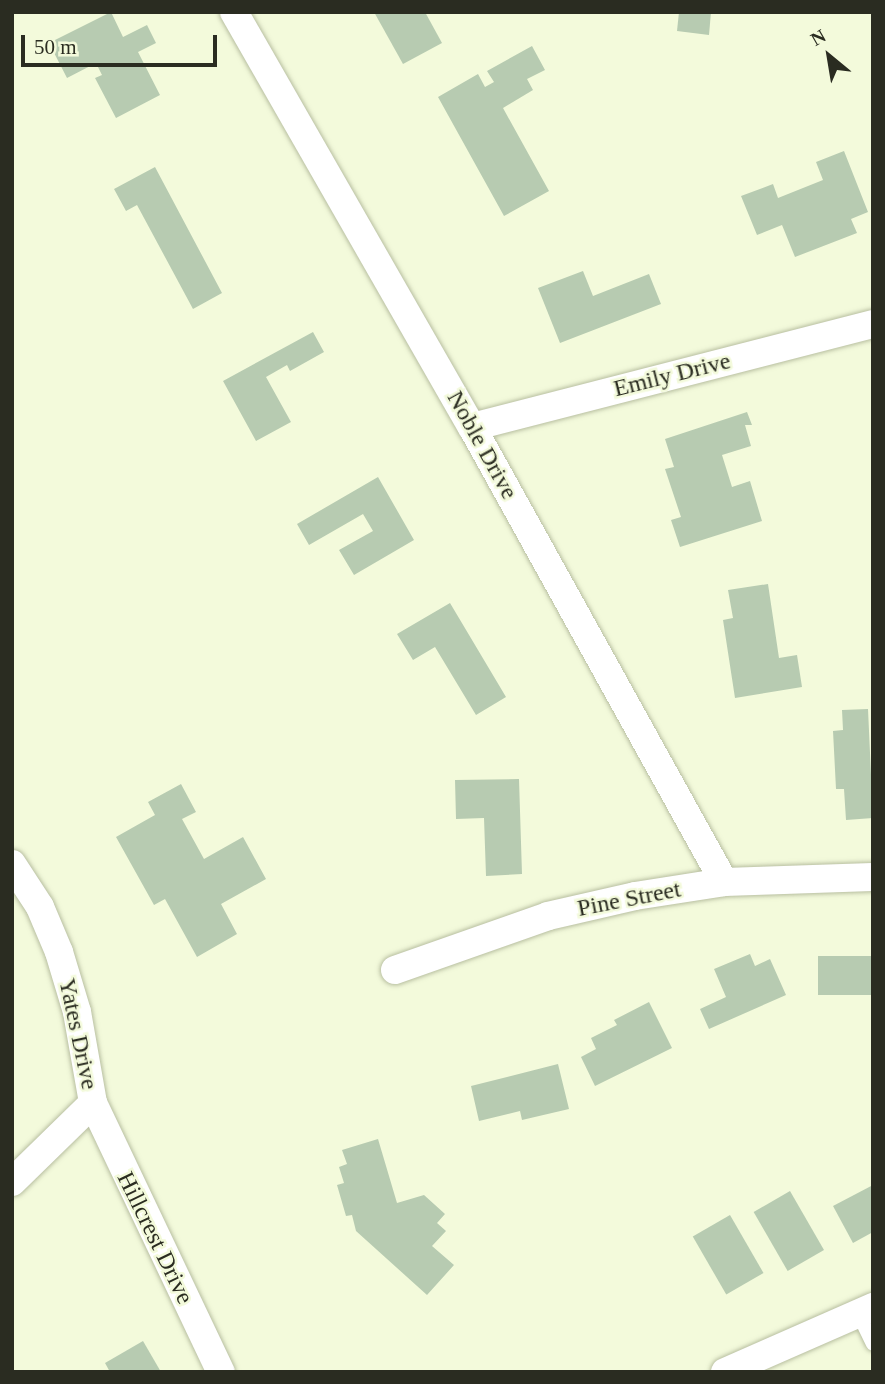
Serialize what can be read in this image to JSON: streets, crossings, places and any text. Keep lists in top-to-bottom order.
{
  "streets": {
    "street": [
      "Emily Drive",
      "Noble Drive",
      "Pine Street",
      "Yates Drive",
      "Hillcrest Drive"
    ]
  },
  "crossings": [
    ["Emily Drive", "Noble Drive"],
    ["Noble Drive", "Pine Street"],
    ["Yates Drive", "Hillcrest Drive"]
  ],
  "scale_bar": "50 m",
  "north": "top left"
}
